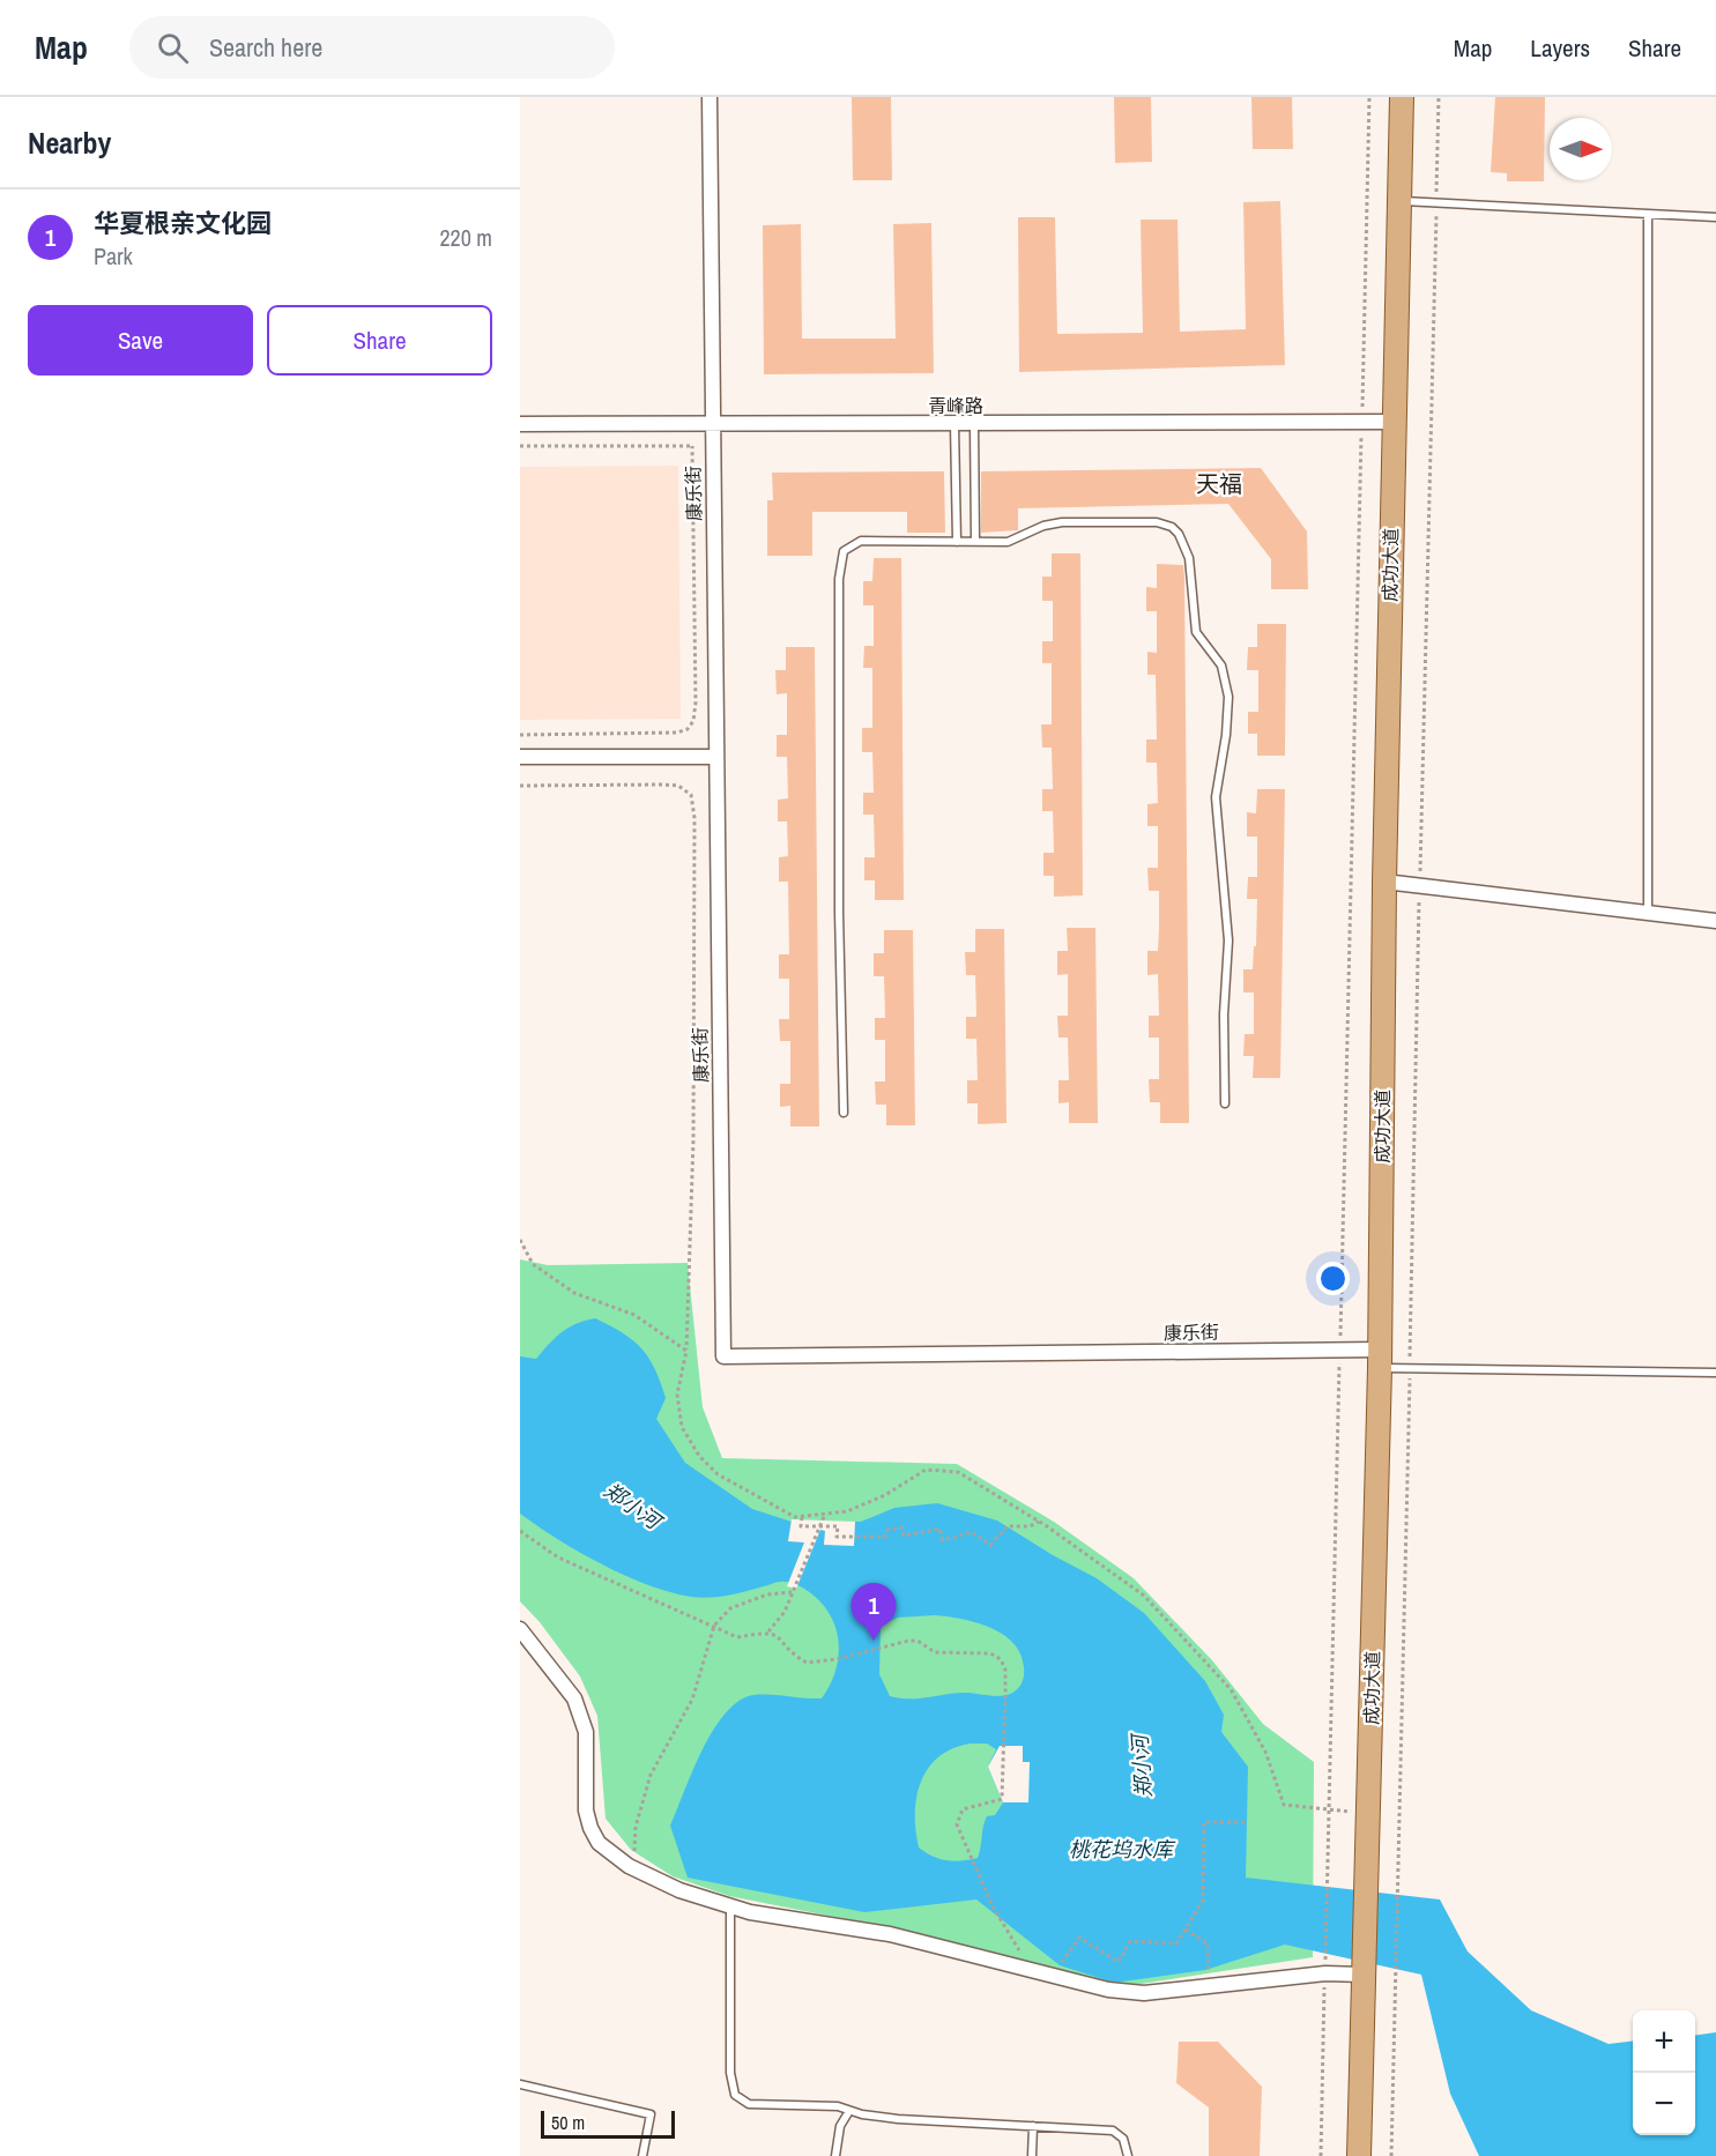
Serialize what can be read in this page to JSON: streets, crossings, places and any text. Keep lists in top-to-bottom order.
{
  "streets": {
    "main road": ["成功大道"],
    "street": ["青峰路", "康乐街"]
  },
  "crossings": [
    ["青峰路", "康乐街"],
    ["青峰路", "成功大道"],
    ["康乐街", "成功大道"]
  ],
  "districts": ["天福"],
  "water": ["郑小河", "桃花坞水库"],
  "scale_bar": "50 m",
  "north": "right",
  "page": {
    "header": "Map",
    "search": "Search here",
    "nav": ["Map", "Layers", "Share"],
    "heading": "Nearby",
    "list": [
      {
        "mark": "1",
        "name": "华夏根亲文化园",
        "note": "Park",
        "value": "220 m"
      }
    ],
    "buttons": ["Save", "Share"],
    "pins": "1",
    "map_buttons": ["+", "−"],
    "scale": "50 m"
  }
}
